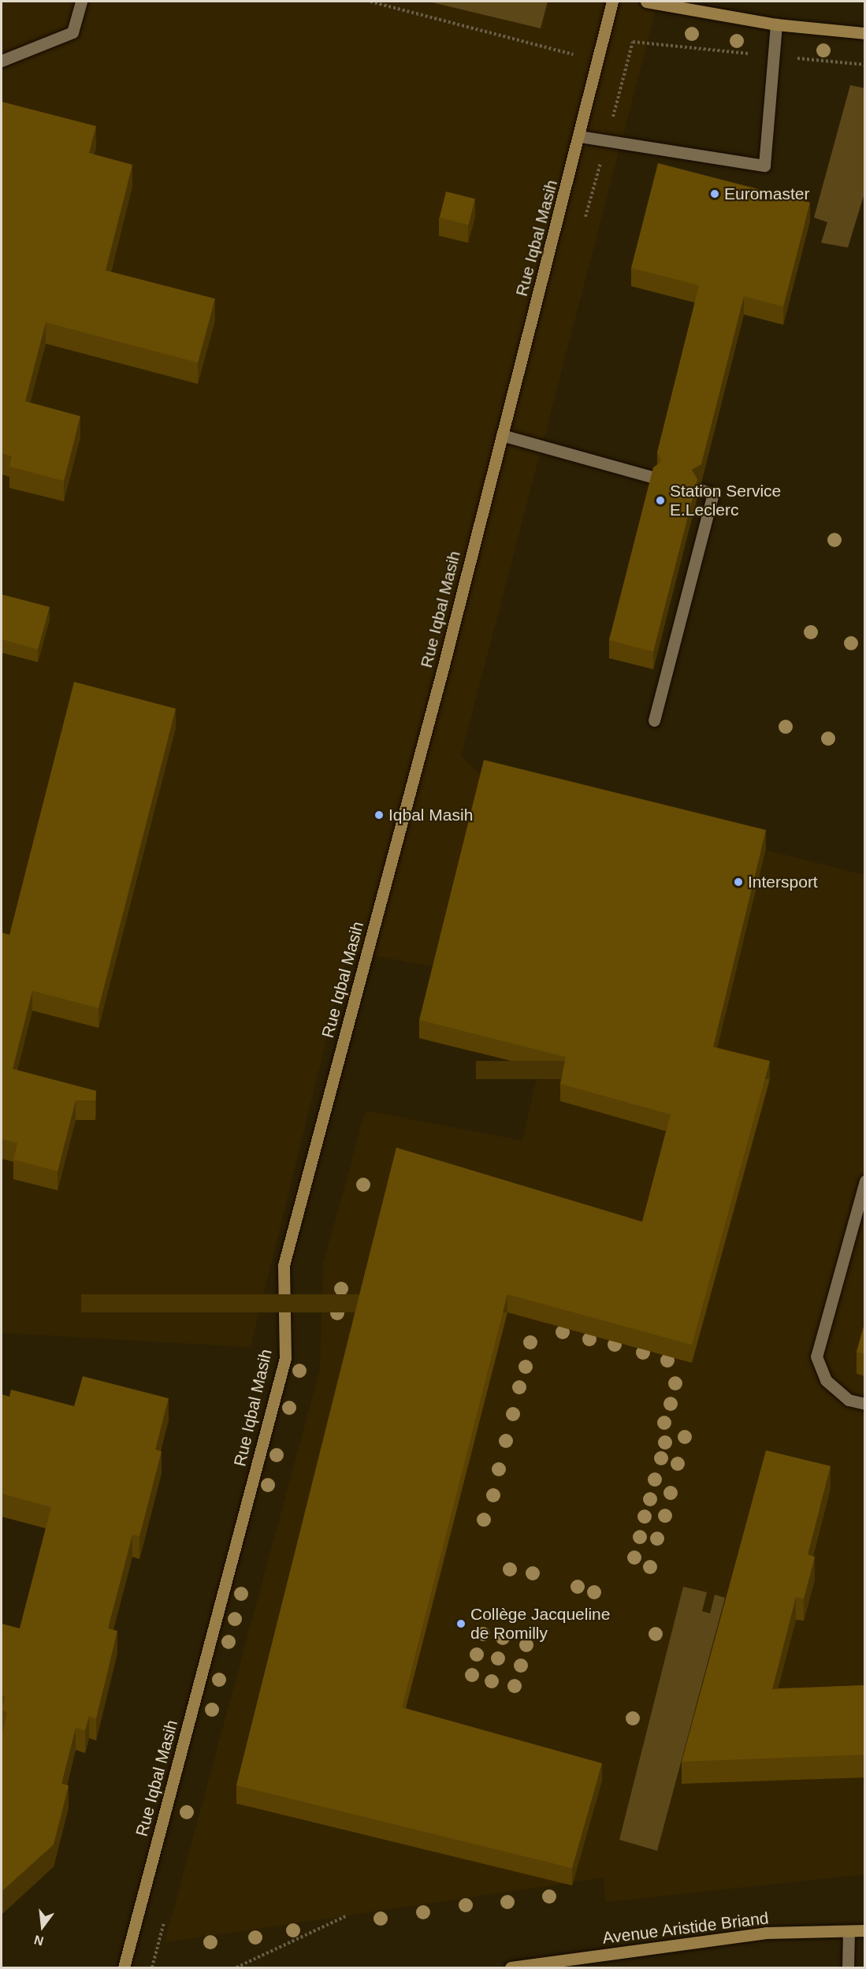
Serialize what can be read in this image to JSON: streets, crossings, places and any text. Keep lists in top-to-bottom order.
{
  "streets": {
    "street": ["Rue Iqbal Masih", "Avenue Aristide Briand"]
  },
  "places": [
    "Euromaster",
    "Station Service E.Leclerc",
    "Iqbal Masih",
    "Intersport",
    "Collège Jacqueline de Romilly"
  ],
  "north": "bottom"
}
